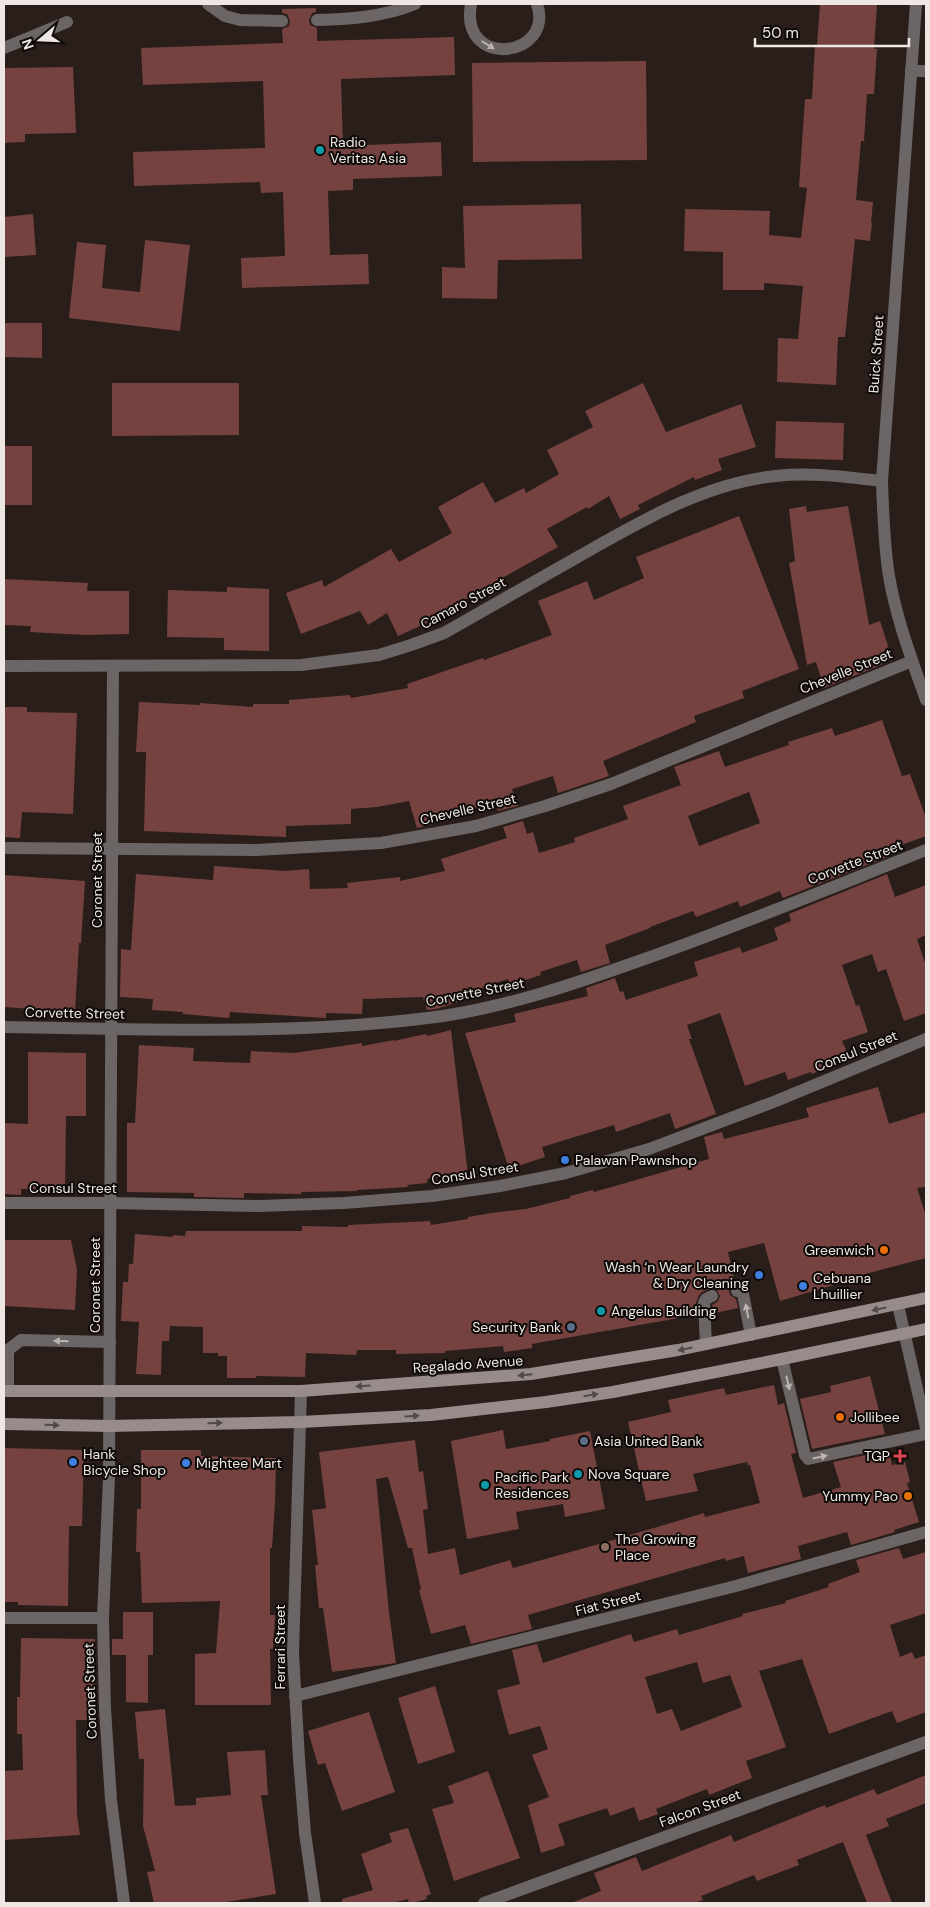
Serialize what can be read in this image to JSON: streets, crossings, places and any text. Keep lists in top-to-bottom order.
{
  "streets": {
    "main road": ["Regalado Avenue"],
    "street": [
      "Buick Street",
      "Camaro Street",
      "Chevelle Street",
      "Corvette Street",
      "Coronet Street",
      "Consul Street",
      "Fiat Street",
      "Ferrari Street",
      "Falcon Street"
    ]
  },
  "crossings": [
    ["Buick Street", "Camaro Street"],
    ["Buick Street", "Chevelle Street"],
    ["Camaro Street", "Coronet Street"],
    ["Chevelle Street", "Coronet Street"],
    ["Corvette Street", "Coronet Street"],
    ["Coronet Street", "Consul Street"],
    ["Coronet Street", "Regalado Avenue"],
    ["Regalado Avenue", "Ferrari Street"],
    ["Fiat Street", "Ferrari Street"]
  ],
  "places": {
    "other": [
      "Radio Veritas Asia",
      "Palawan Pawnshop",
      "Greenwich",
      "Wash ‘n Wear Laundry & Dry Cleaning",
      "Cebuana Lhuillier",
      "Angelus Building",
      "Security Bank",
      "Jollibee",
      "Asia United Bank",
      "Hank Bicycle Shop",
      "Mightee Mart",
      "Nova Square",
      "Pacific Park Residences",
      "Yummy Pao",
      "The Growing Place"
    ],
    "health": ["TGP"]
  },
  "scale_bar": "50 m",
  "north": "left"
}
